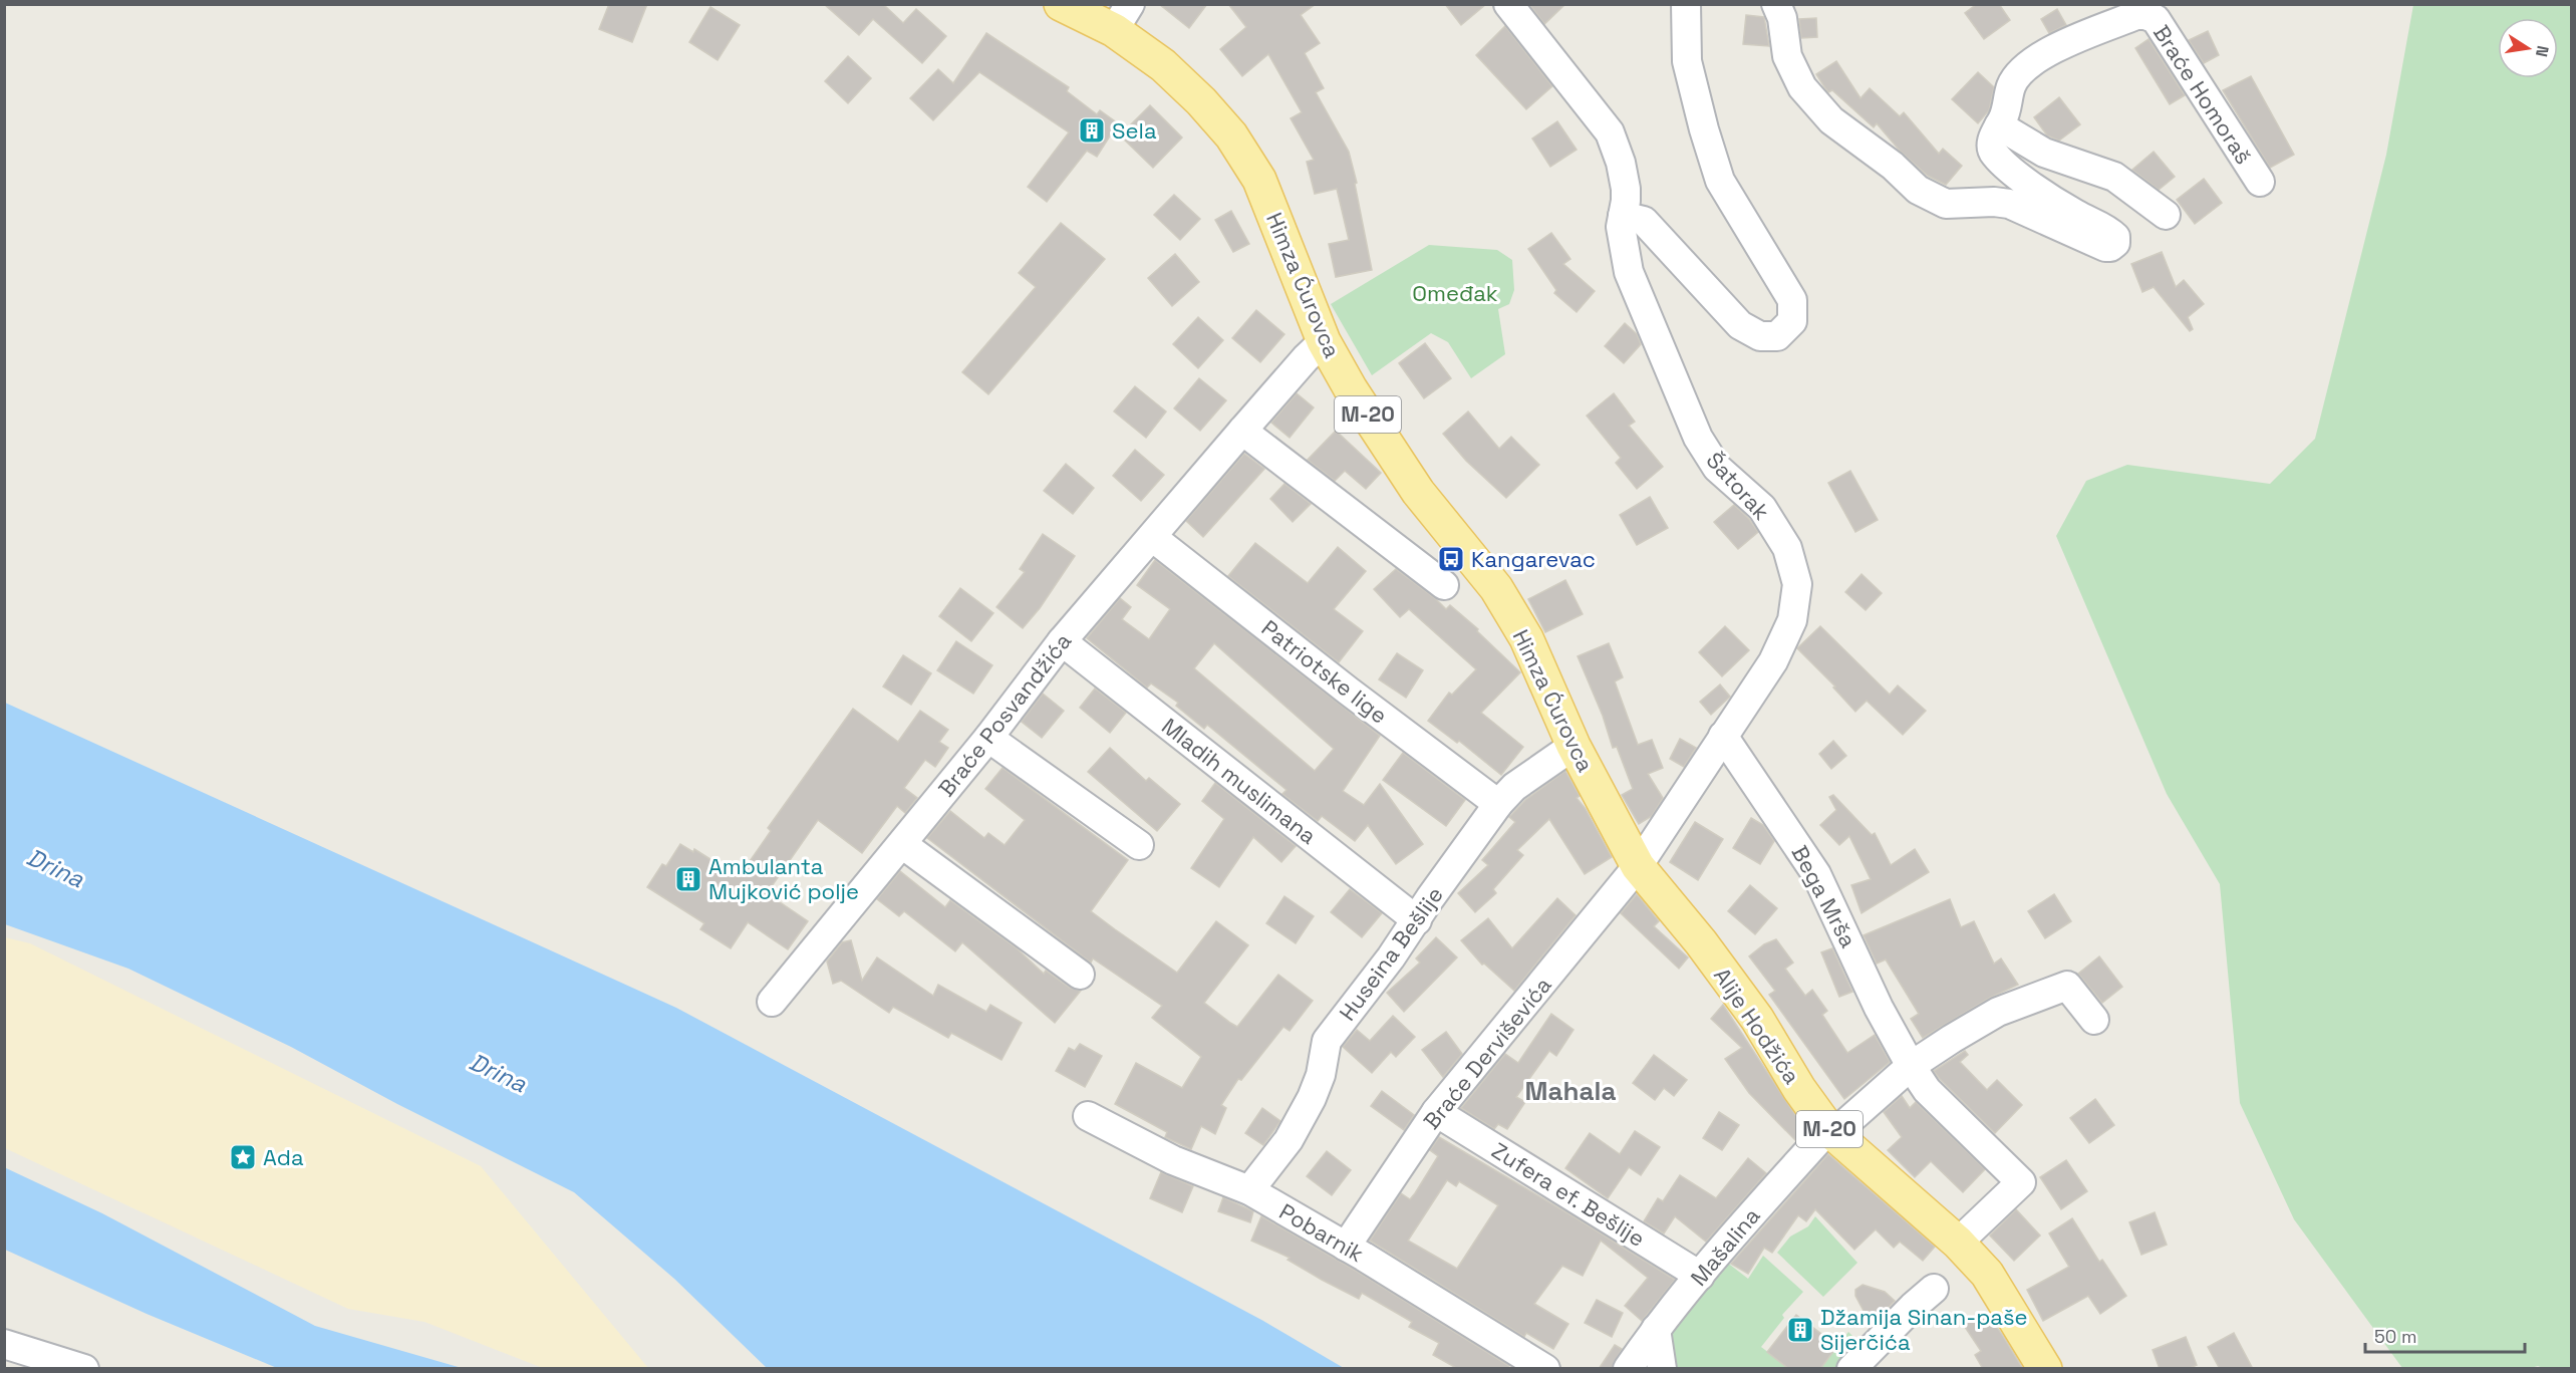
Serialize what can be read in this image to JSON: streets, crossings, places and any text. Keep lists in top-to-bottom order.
{
  "streets": {
    "main road": ["Himza Ćurovca", "M-20", "Alije Hodžića"],
    "street": [
      "Braće Homoraš",
      "Šatorak",
      "Patriotske lige",
      "Braće Posvandžića",
      "Mladih muslimana",
      "Bega Mrša",
      "Huseina Bešlije",
      "Braće Derviševića",
      "Zufera ef. Bešlije",
      "Pobarnik",
      "Mašalina"
    ]
  },
  "crossings": [
    ["Himza Ćurovca", "Šatorak"],
    ["Himza Ćurovca", "Braće Posvandžića"],
    ["Himza Ćurovca", "Huseina Bešlije"],
    ["Himza Ćurovca", "Alije Hodžića"],
    ["Himza Ćurovca", "Braće Derviševića"],
    ["Šatorak", "Bega Mrša"],
    ["Šatorak", "Alije Hodžića"],
    ["Šatorak", "Braće Derviševića"],
    ["Patriotske lige", "Braće Posvandžića"],
    ["Patriotske lige", "Huseina Bešlije"],
    ["Braće Posvandžića", "Mladih muslimana"],
    ["Mladih muslimana", "Huseina Bešlije"],
    ["Bega Mrša", "Alije Hodžića"],
    ["Bega Mrša", "Mašalina"],
    ["Huseina Bešlije", "Pobarnik"],
    ["Alije Hodžića", "Braće Derviševića"],
    ["Alije Hodžića", "Mašalina"],
    ["Braće Derviševića", "Zufera ef. Bešlije"],
    ["Braće Derviševića", "Pobarnik"],
    ["Zufera ef. Bešlije", "Mašalina"]
  ],
  "districts": ["Mahala"],
  "water": ["Drina"],
  "parks": ["Omeđak"],
  "places": {
    "building": ["Sela", "Ambulanta Mujković polje", "Džamija Sinan-paše Sijerčića"],
    "bus stop": ["Kangarevac"],
    "place": ["Ada"]
  },
  "scale_bar": "50 m",
  "north": "right"
}
